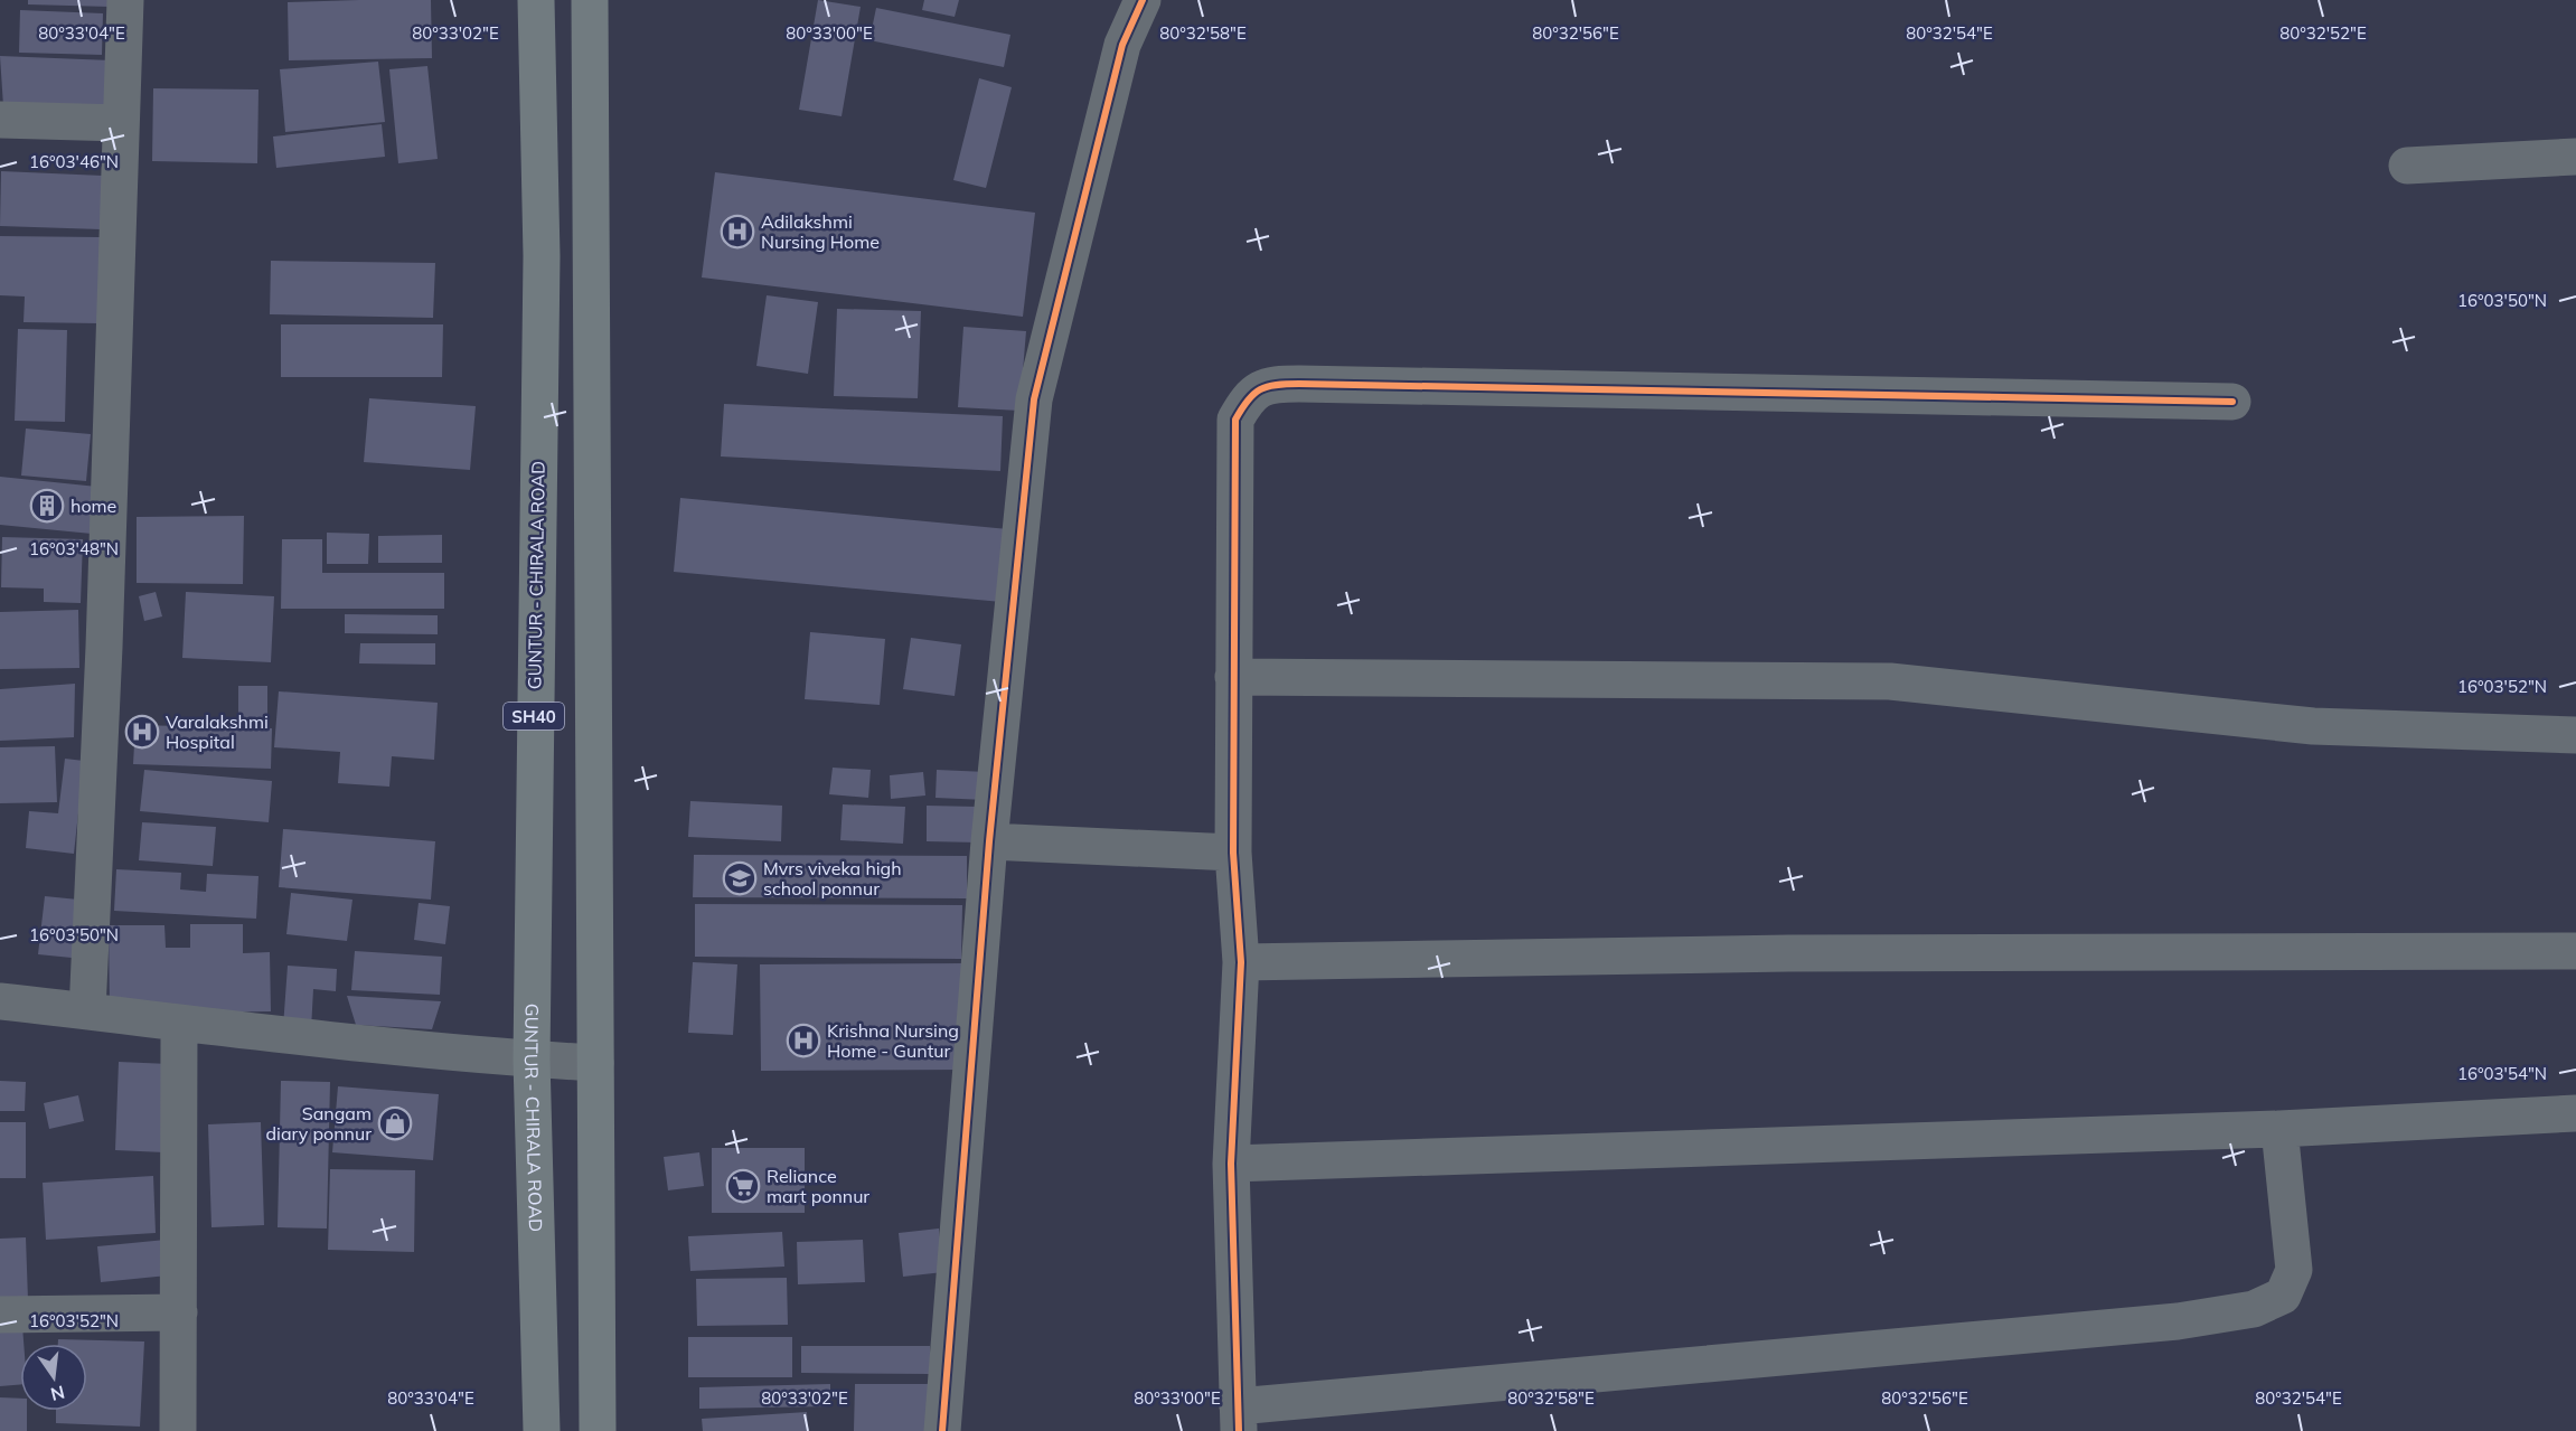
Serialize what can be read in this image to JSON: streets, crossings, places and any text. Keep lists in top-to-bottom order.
{
  "streets": {
    "main road": ["GUNTUR - CHIRALA ROAD", "SH40"]
  },
  "places": {
    "hospital": ["Adilakshmi Nursing Home", "Varalakshmi Hospital", "Krishna Nursing Home - Guntur"],
    "building": ["home"],
    "school or university": ["Mvrs viveka high school ponnur"],
    "shop": ["Sangam diary ponnur"],
    "supermarket": ["Reliance mart ponnur"]
  },
  "north": "bottom",
  "coordinates": [
    "80°33'04\"E",
    "80°33'02\"E",
    "80°33'00\"E",
    "80°32'58\"E",
    "80°32'56\"E",
    "80°32'54\"E",
    "80°32'52\"E",
    "16°03'46\"N",
    "16°03'50\"N",
    "16°03'48\"N",
    "16°03'52\"N",
    "16°03'54\"N"
  ]
}
